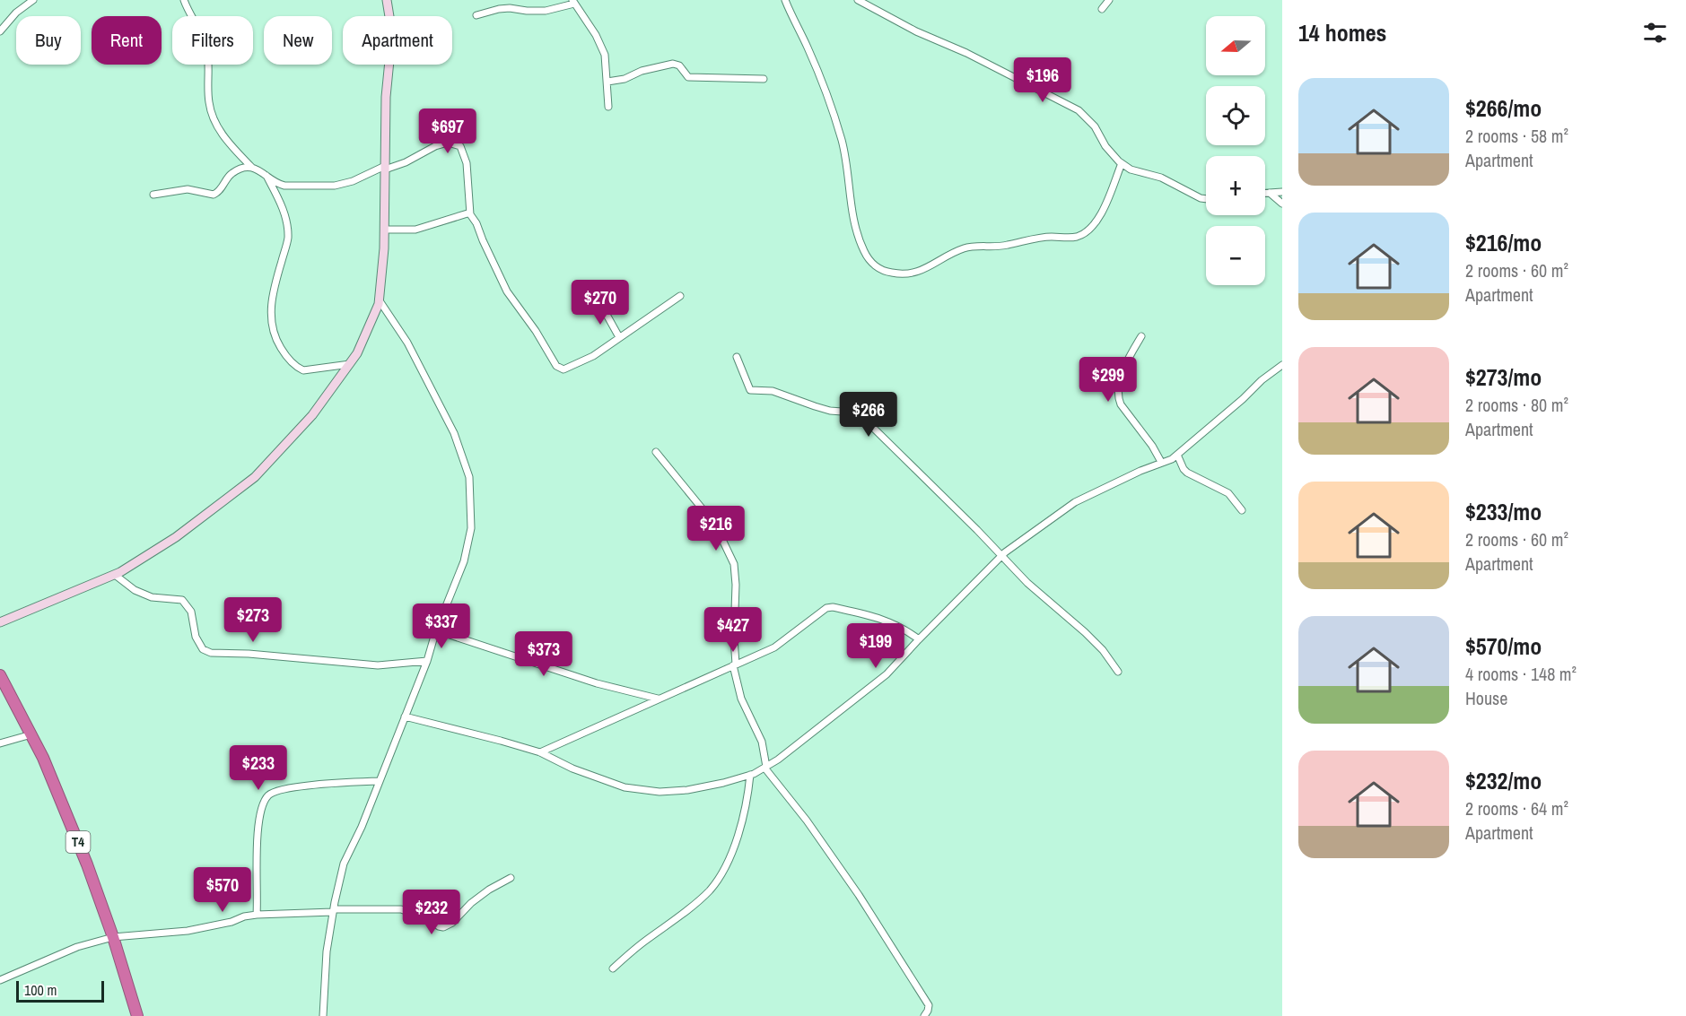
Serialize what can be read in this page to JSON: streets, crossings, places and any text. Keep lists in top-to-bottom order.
{
  "streets": {
    "highway": ["T4"]
  },
  "scale_bar": "100 m",
  "north": "left",
  "page": {
    "heading": "14 homes",
    "map_buttons": ["+", "−"],
    "chip": [
      "Buy",
      "Rent",
      "Filters",
      "New",
      "Apartment"
    ],
    "price": [
      "$196",
      "$697",
      "$270",
      "$299",
      "$266",
      "$216",
      "$273",
      "$337",
      "$427",
      "$199",
      "$373",
      "$233",
      "$570",
      "$232"
    ],
    "list": [
      {
        "name": "$266/mo",
        "note": "2 rooms · 58 m² · Apartment"
      },
      {
        "name": "$216/mo",
        "note": "2 rooms · 60 m² · Apartment"
      },
      {
        "name": "$273/mo",
        "note": "2 rooms · 80 m² · Apartment"
      },
      {
        "name": "$233/mo",
        "note": "2 rooms · 60 m² · Apartment"
      },
      {
        "name": "$570/mo",
        "note": "4 rooms · 148 m² · House"
      },
      {
        "name": "$232/mo",
        "note": "2 rooms · 64 m² · Apartment"
      }
    ],
    "scale": "100 m"
  }
}
